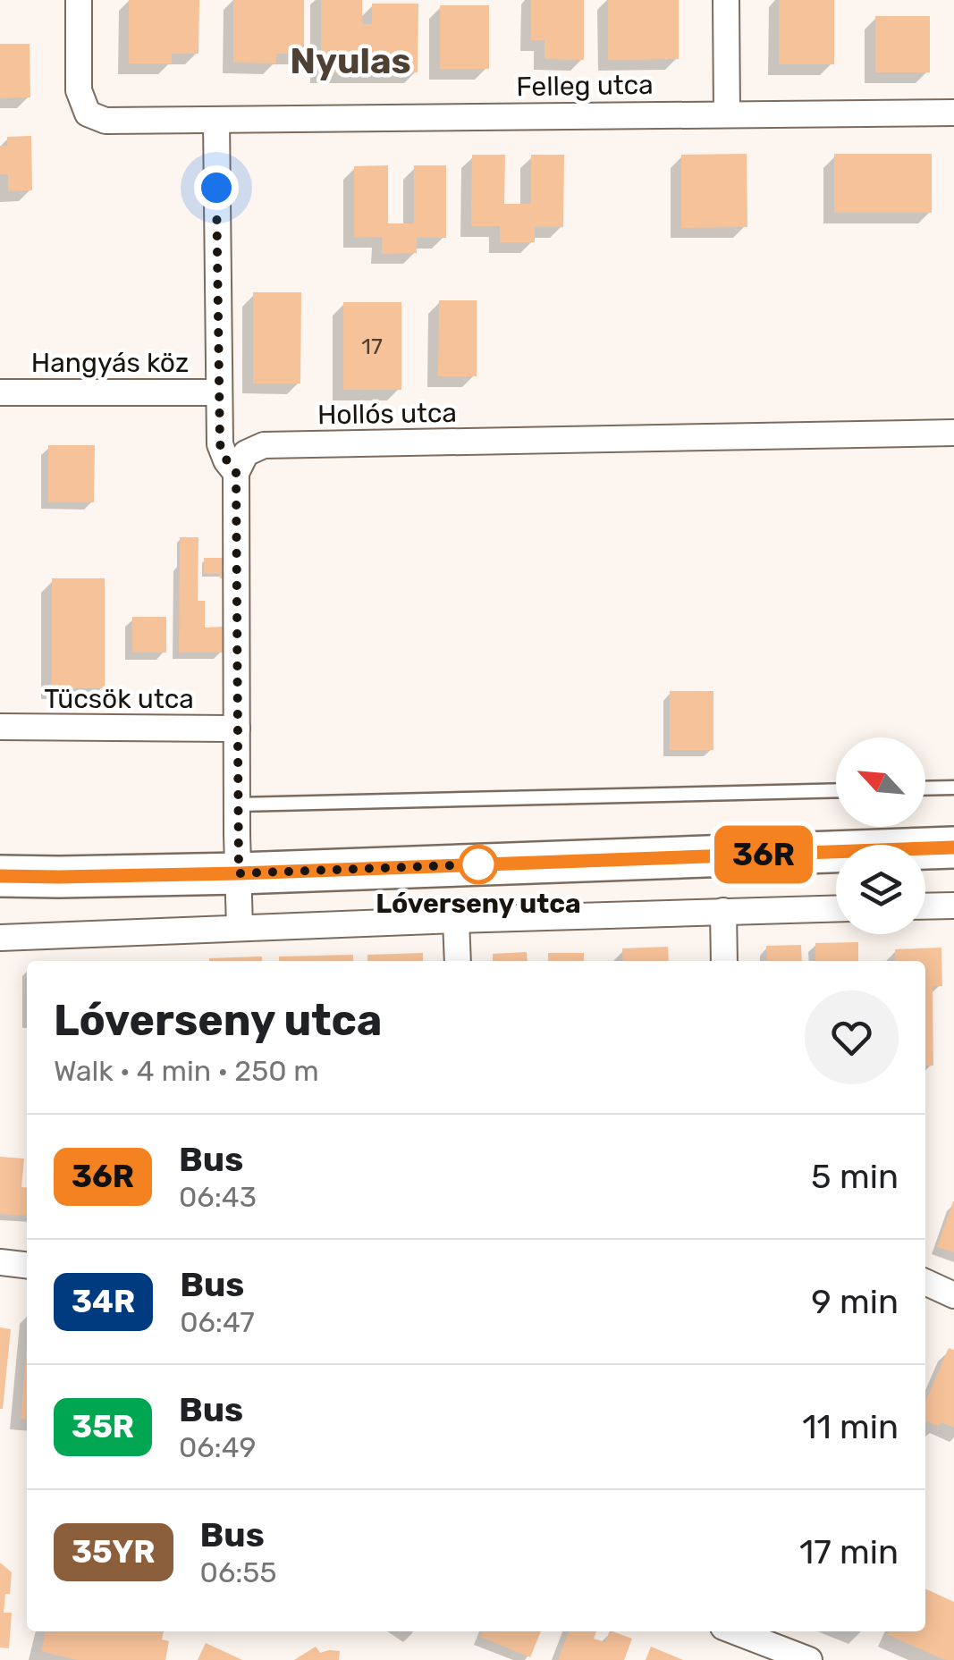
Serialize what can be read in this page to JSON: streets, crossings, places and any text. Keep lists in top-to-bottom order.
{
  "streets": {
    "street": [
      "Felleg utca",
      "Hangyás köz",
      "Hollós utca",
      "Tücsök utca"
    ]
  },
  "crossings": [
    ["Felleg utca", "Hangyás köz"],
    ["Hangyás köz", "Hollós utca"]
  ],
  "districts": ["Nyulas"],
  "places": ["Lóverseny utca"],
  "lines": ["bus line 36R"],
  "house_numbers": ["17"],
  "north": "top left",
  "page": {
    "on_map": "36R",
    "heading": ["Lóverseny utca", "Walk · 4 min · 250 m"],
    "list": [
      {
        "mark": "36R",
        "name": "Bus",
        "note": "06:43",
        "value": "5 min"
      },
      {
        "mark": "34R",
        "name": "Bus",
        "note": "06:47",
        "value": "9 min"
      },
      {
        "mark": "35R",
        "name": "Bus",
        "note": "06:49",
        "value": "11 min"
      },
      {
        "mark": "35YR",
        "name": "Bus",
        "note": "06:55",
        "value": "17 min"
      }
    ]
  }
}
